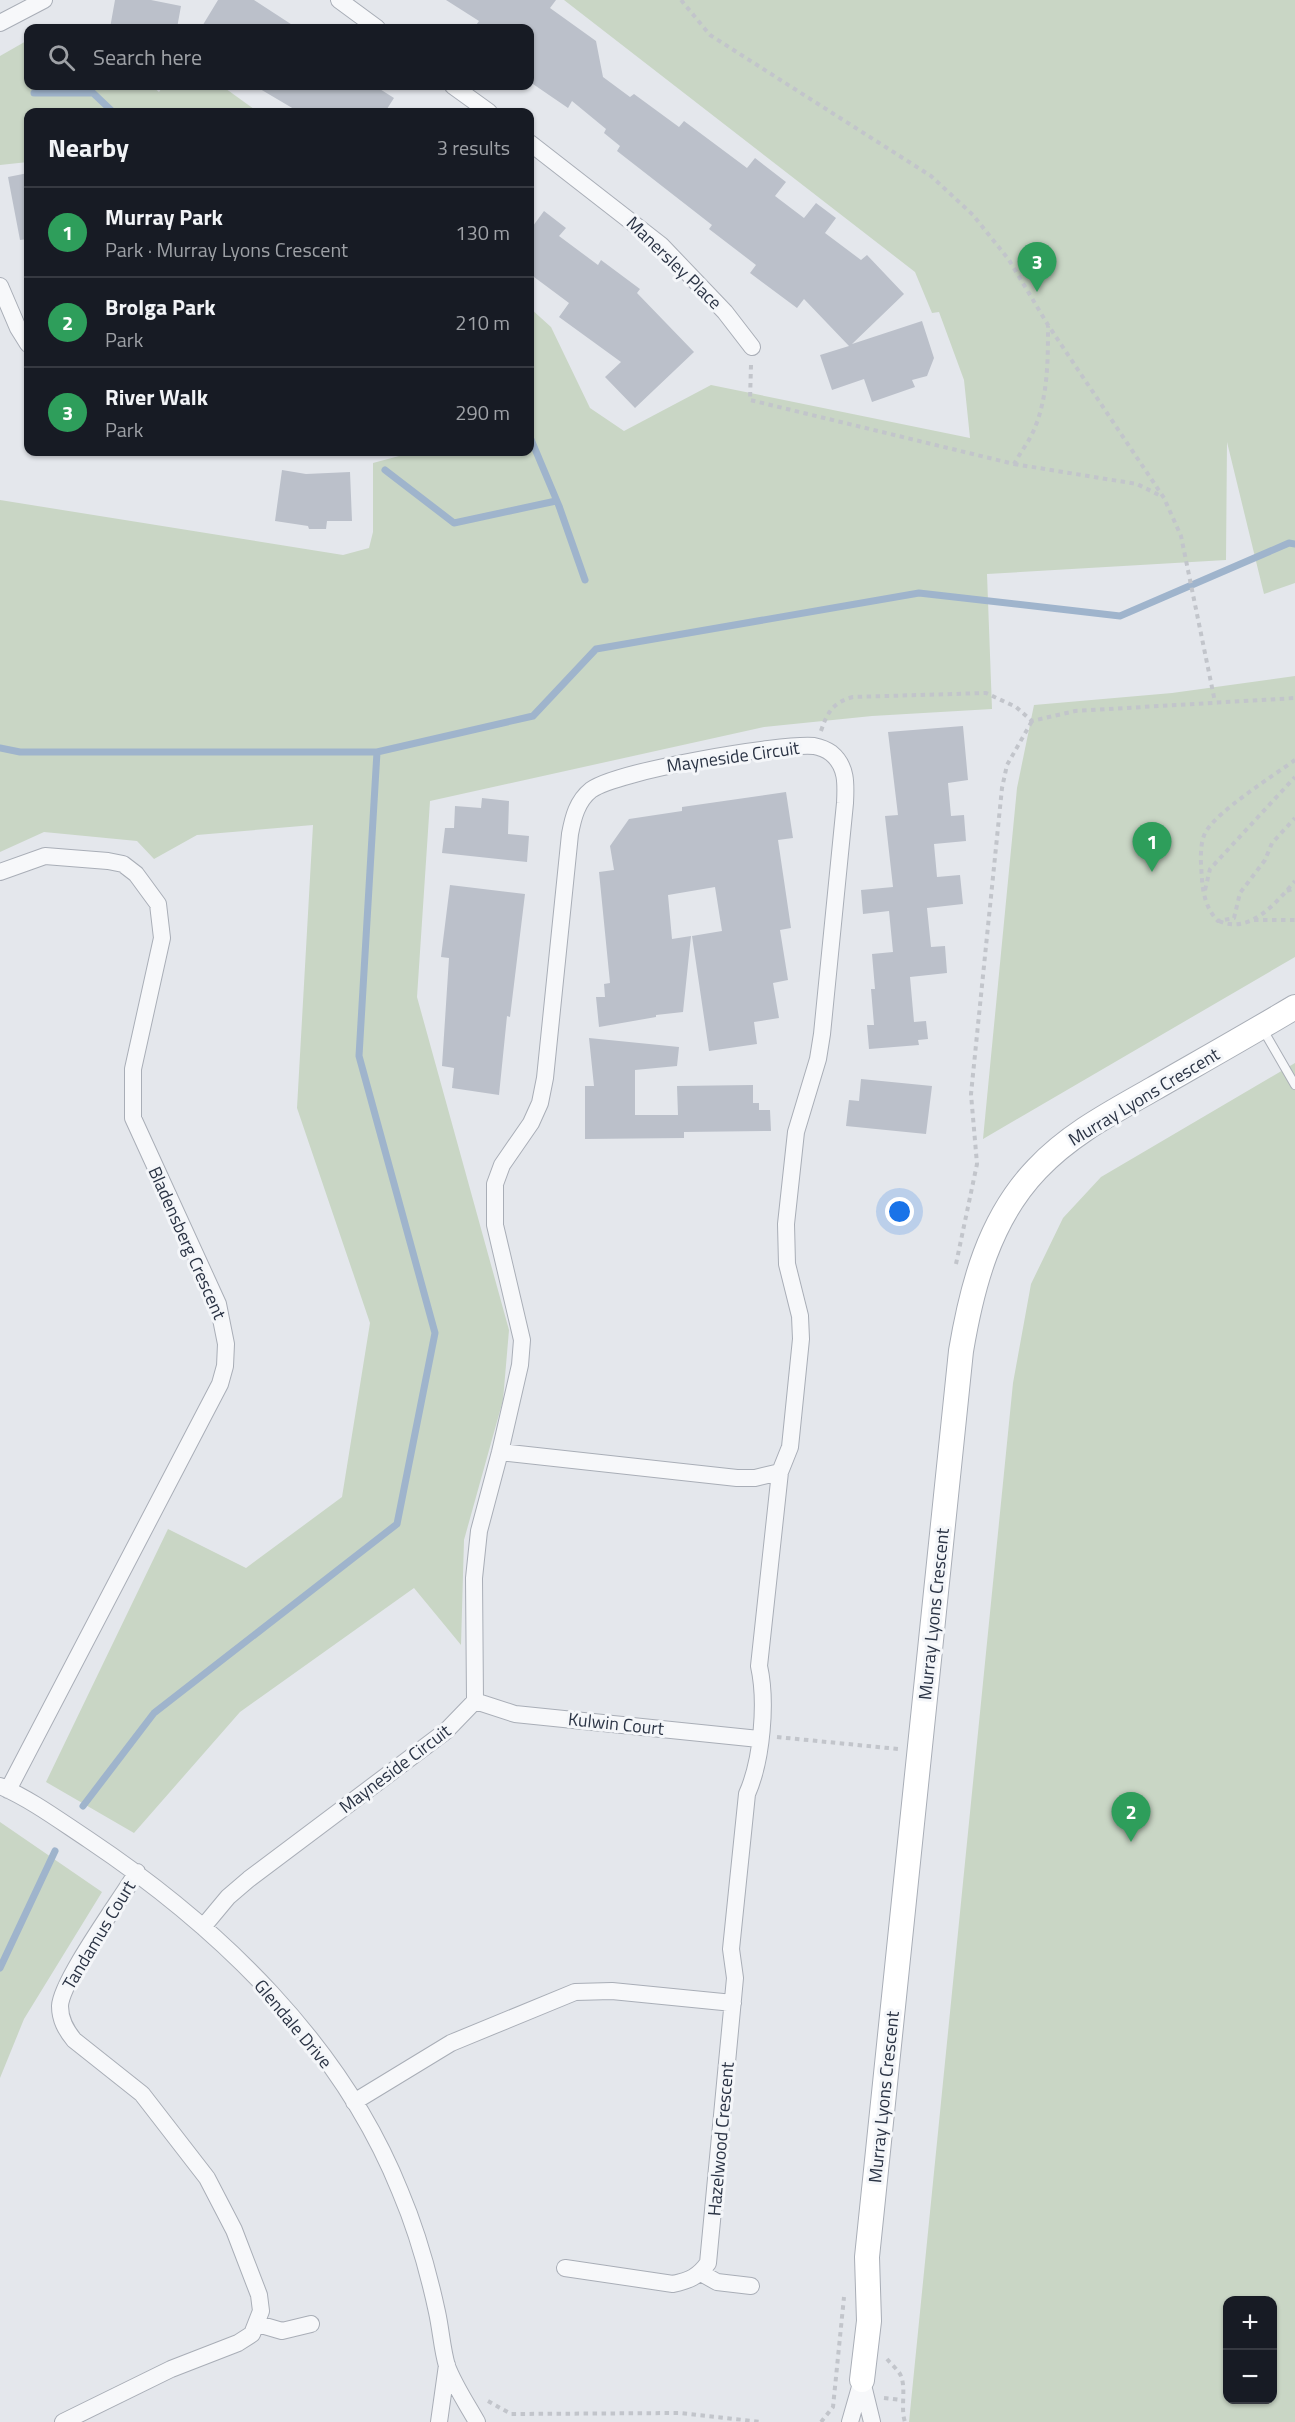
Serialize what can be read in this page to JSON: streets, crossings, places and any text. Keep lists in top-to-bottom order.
{
  "streets": {
    "street": [
      "Manersley Place",
      "Mayneside Circuit",
      "Murray Lyons Crescent",
      "Bladensberg Crescent",
      "Kulwin Court",
      "Tandamus Court",
      "Glendale Drive",
      "Hazelwood Crescent"
    ]
  },
  "crossings": [
    ["Mayneside Circuit", "Kulwin Court"],
    ["Mayneside Circuit", "Glendale Drive"],
    ["Mayneside Circuit", "Hazelwood Crescent"],
    ["Bladensberg Crescent", "Glendale Drive"],
    ["Kulwin Court", "Hazelwood Crescent"],
    ["Tandamus Court", "Glendale Drive"]
  ],
  "page": {
    "search": "Search here",
    "heading": ["Nearby", "3 results"],
    "list": [
      {
        "mark": "1",
        "name": "Murray Park",
        "note": "Park · Murray Lyons Crescent",
        "value": "130 m"
      },
      {
        "mark": "2",
        "name": "Brolga Park",
        "note": "Park",
        "value": "210 m"
      },
      {
        "mark": "3",
        "name": "River Walk",
        "note": "Park",
        "value": "290 m"
      }
    ],
    "pins": ["3", "1", "2"],
    "map_buttons": ["+", "−"]
  }
}
